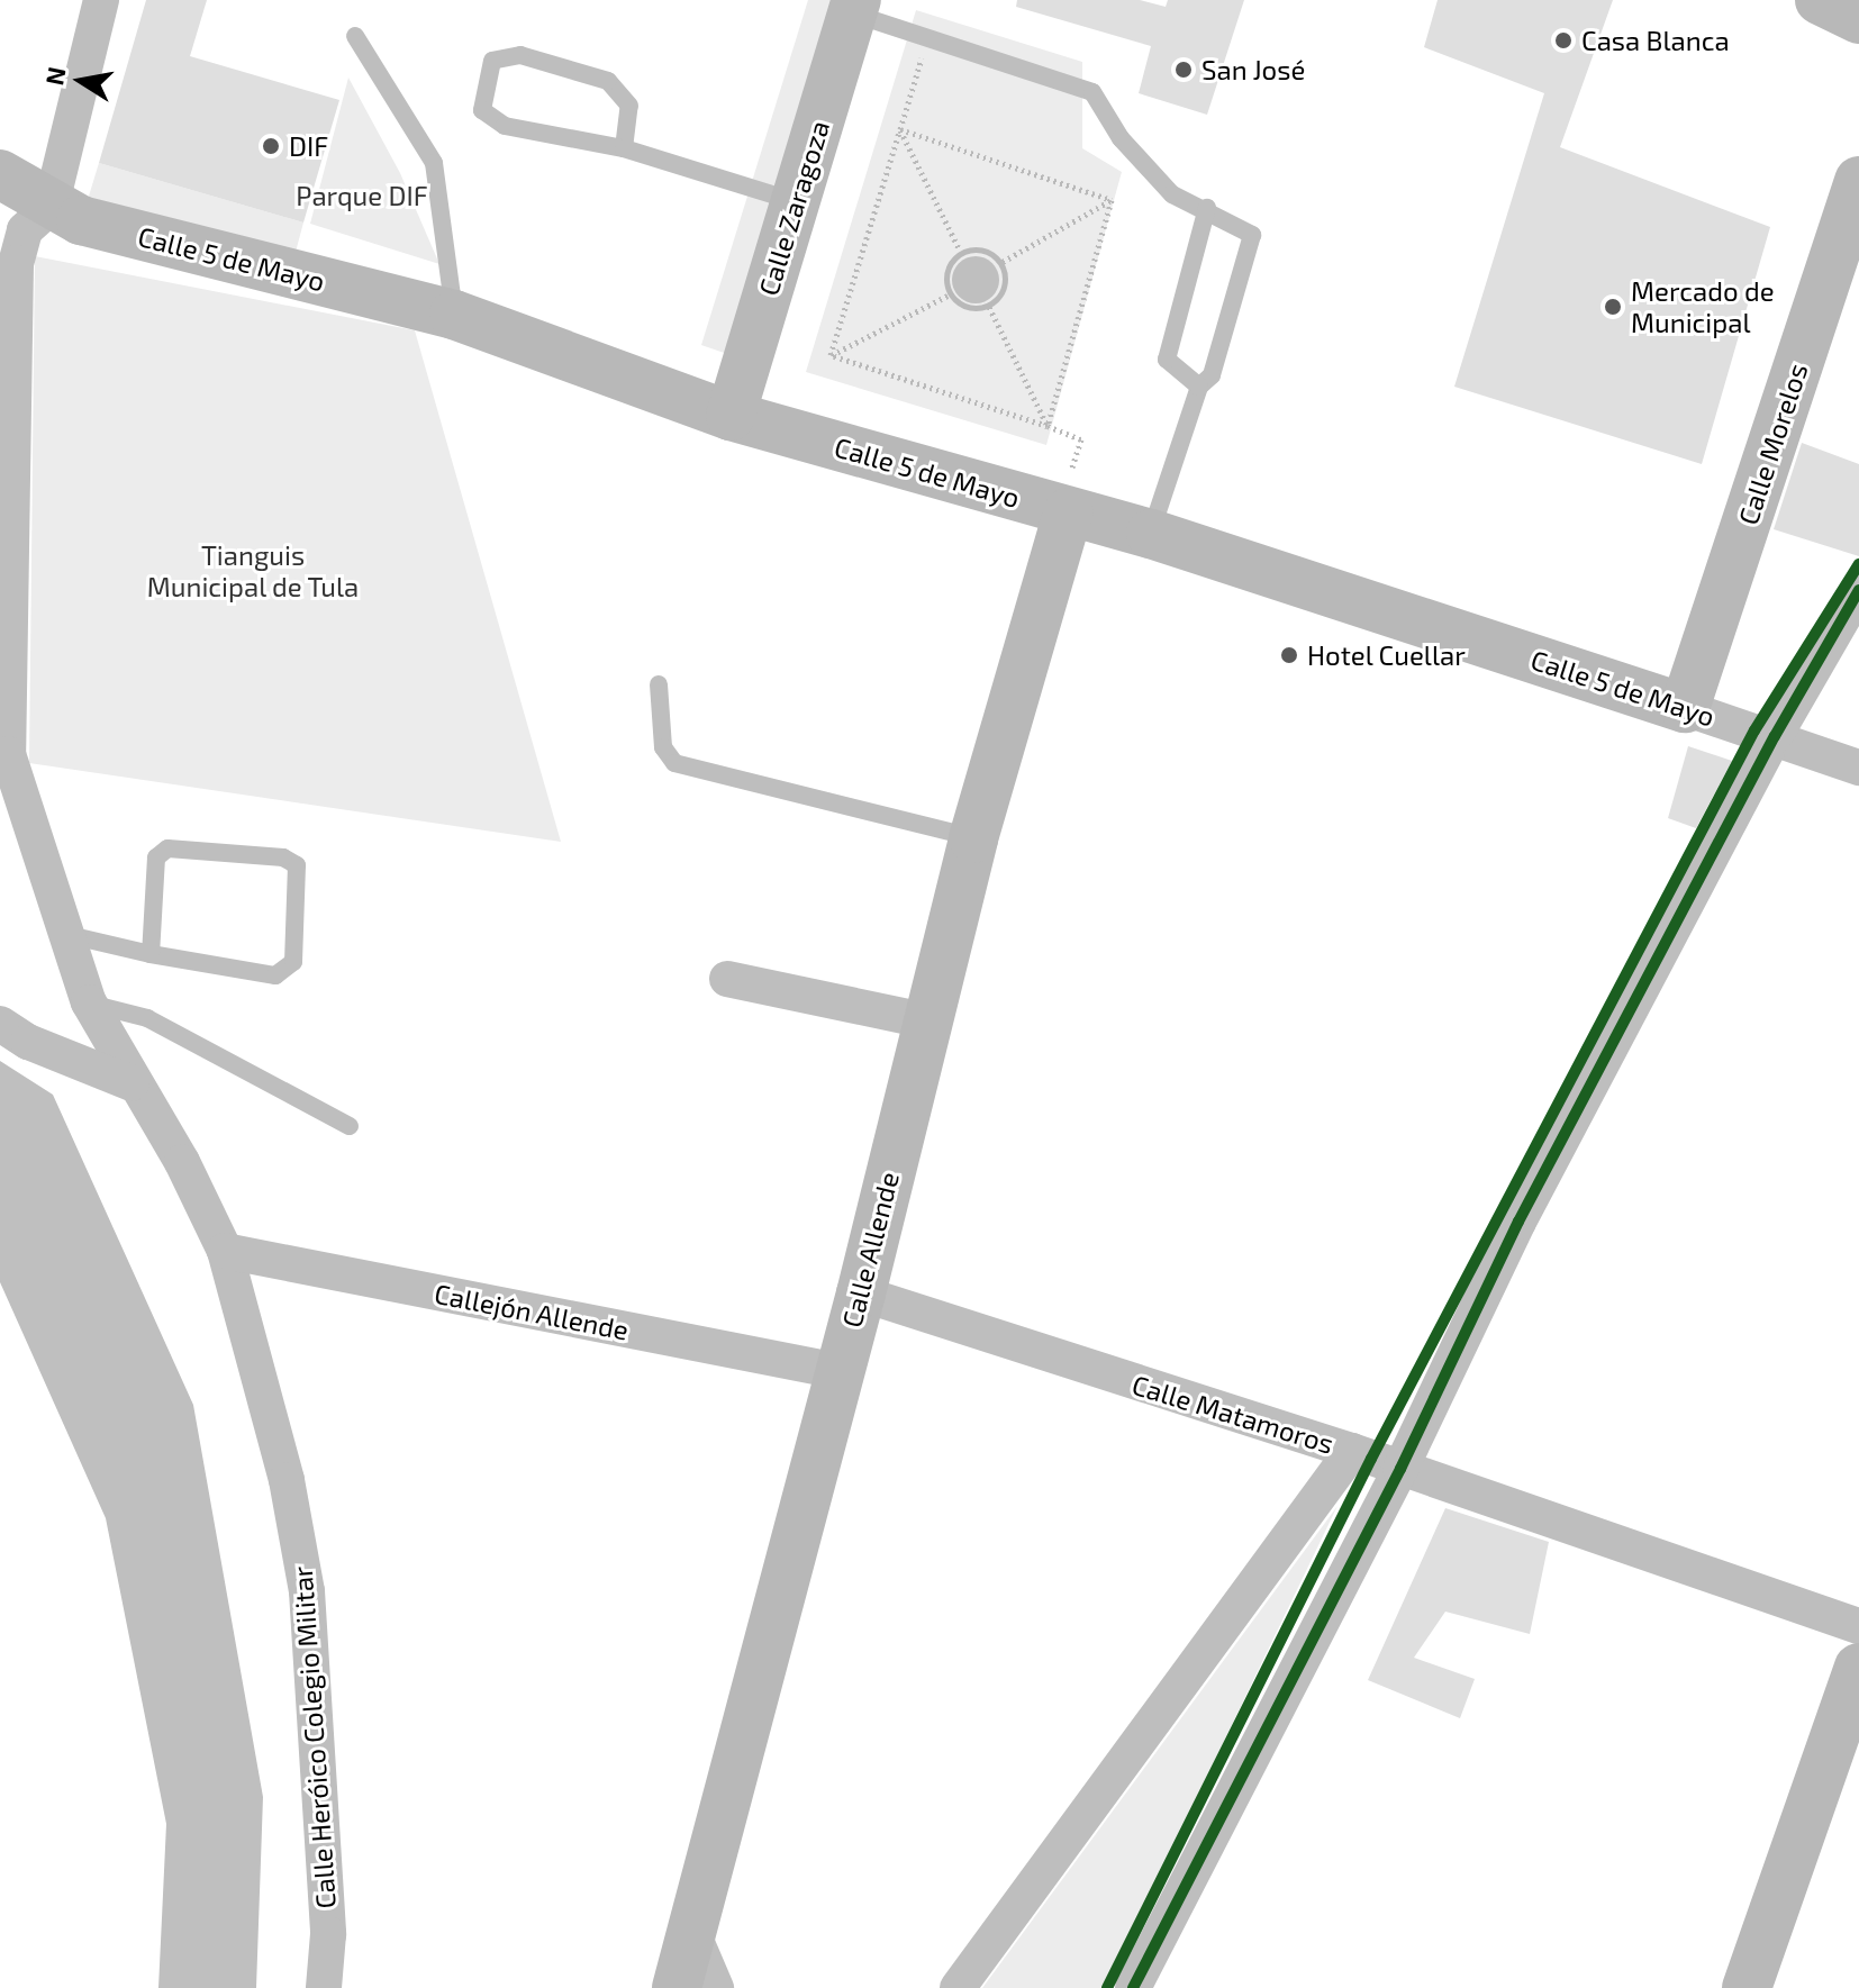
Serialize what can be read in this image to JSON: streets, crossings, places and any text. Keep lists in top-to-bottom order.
{
  "streets": {
    "main road": [
      "Calle Zaragoza",
      "Calle 5 de Mayo",
      "Calle Morelos",
      "Calle Allende"
    ],
    "street": ["Callejón Allende", "Calle Matamoros", "Calle Heróico Colegio Militar"]
  },
  "crossings": [
    ["Calle Zaragoza", "Calle 5 de Mayo"],
    ["Calle 5 de Mayo", "Calle Morelos"],
    ["Calle 5 de Mayo", "Calle Allende"],
    ["Calle 5 de Mayo", "Calle Heróico Colegio Militar"],
    ["Calle Allende", "Callejón Allende"],
    ["Calle Allende", "Calle Matamoros"],
    ["Callejón Allende", "Calle Heróico Colegio Militar"]
  ],
  "parks": ["Parque DIF", "Tianguis Municipal de Tula"],
  "places": [
    "Casa Blanca",
    "San José",
    "DIF",
    "Mercado de Municipal",
    "Hotel Cuellar"
  ],
  "north": "left"
}
